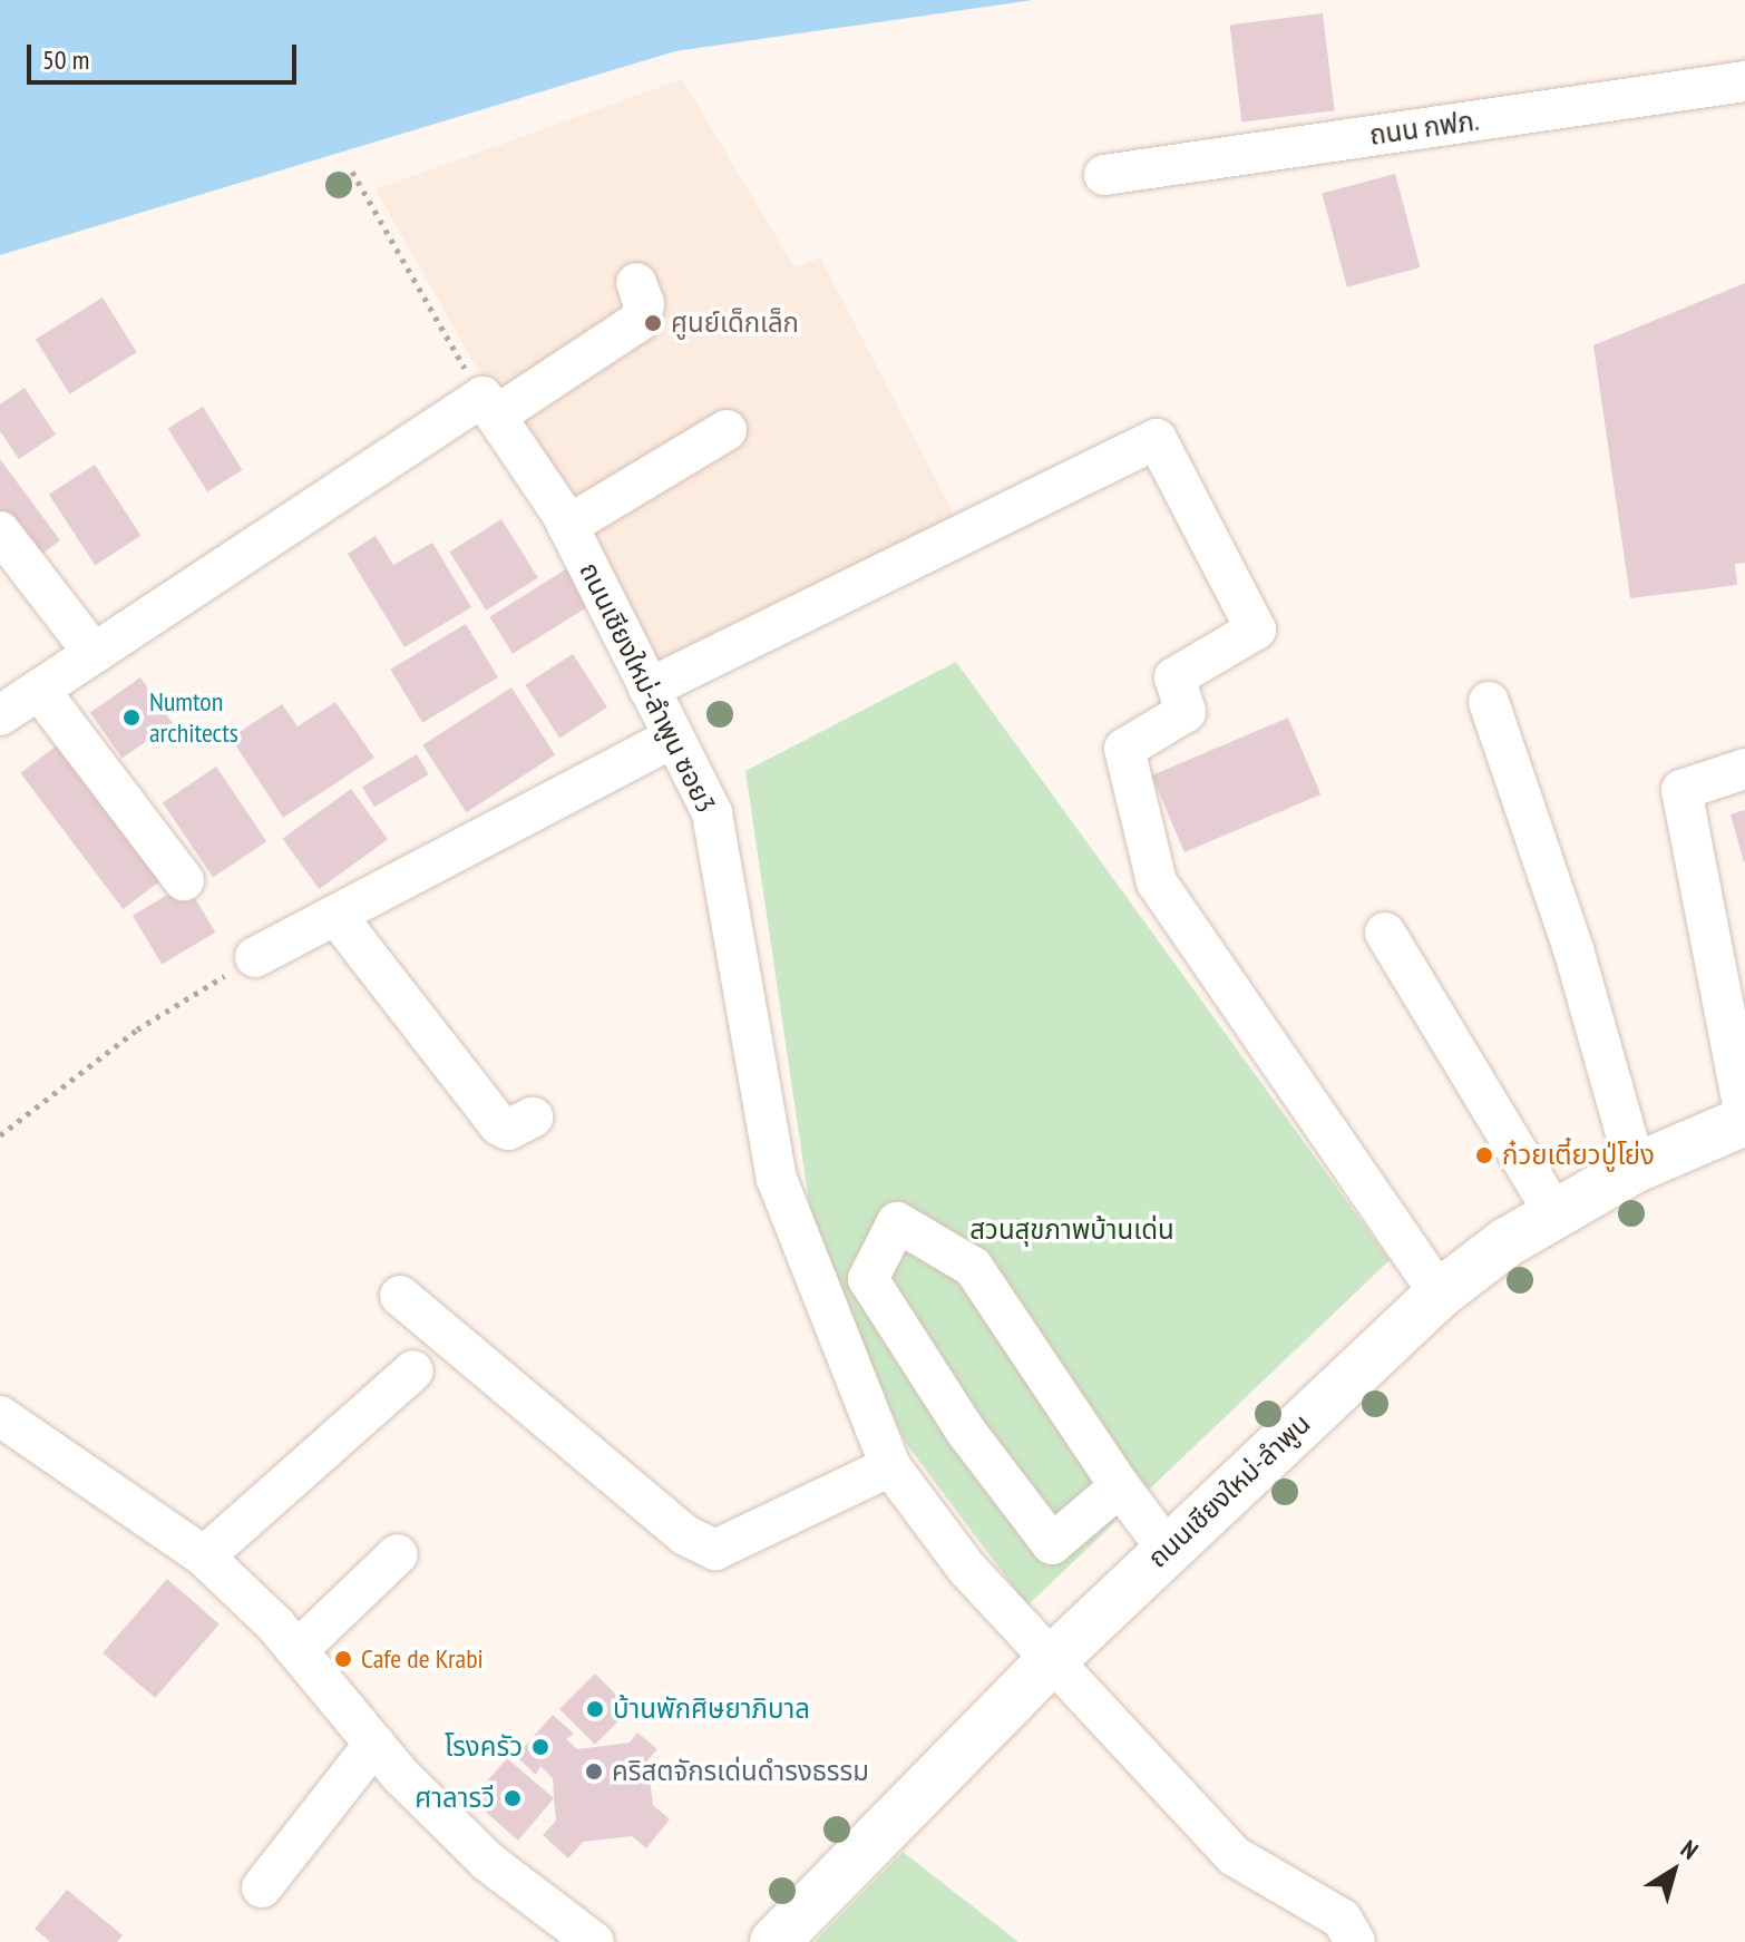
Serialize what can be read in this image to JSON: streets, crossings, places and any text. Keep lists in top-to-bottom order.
{
  "streets": {
    "main road": ["ถนนเชียงใหม่-ลำพูน"],
    "street": ["ถนน กฟภ.", "ถนนเชียงใหม่-ลำพูน ซอย3"]
  },
  "crossings": [
    ["ถนนเชียงใหม่-ลำพูน ซอย3", "ถนนเชียงใหม่-ลำพูน"]
  ],
  "parks": ["สวนสุขภาพบ้านเด่น"],
  "places": [
    "ศูนย์เด็กเล็ก",
    "Numton architects",
    "ก๋วยเตี๋ยวปู่โย่ง",
    "Cafe de Krabi",
    "บ้านพักศิษยาภิบาล",
    "โรงครัว",
    "คริสตจักรเด่นดำรงธรรม",
    "ศาลารวี"
  ],
  "scale_bar": "50 m",
  "north": "top right"
}
